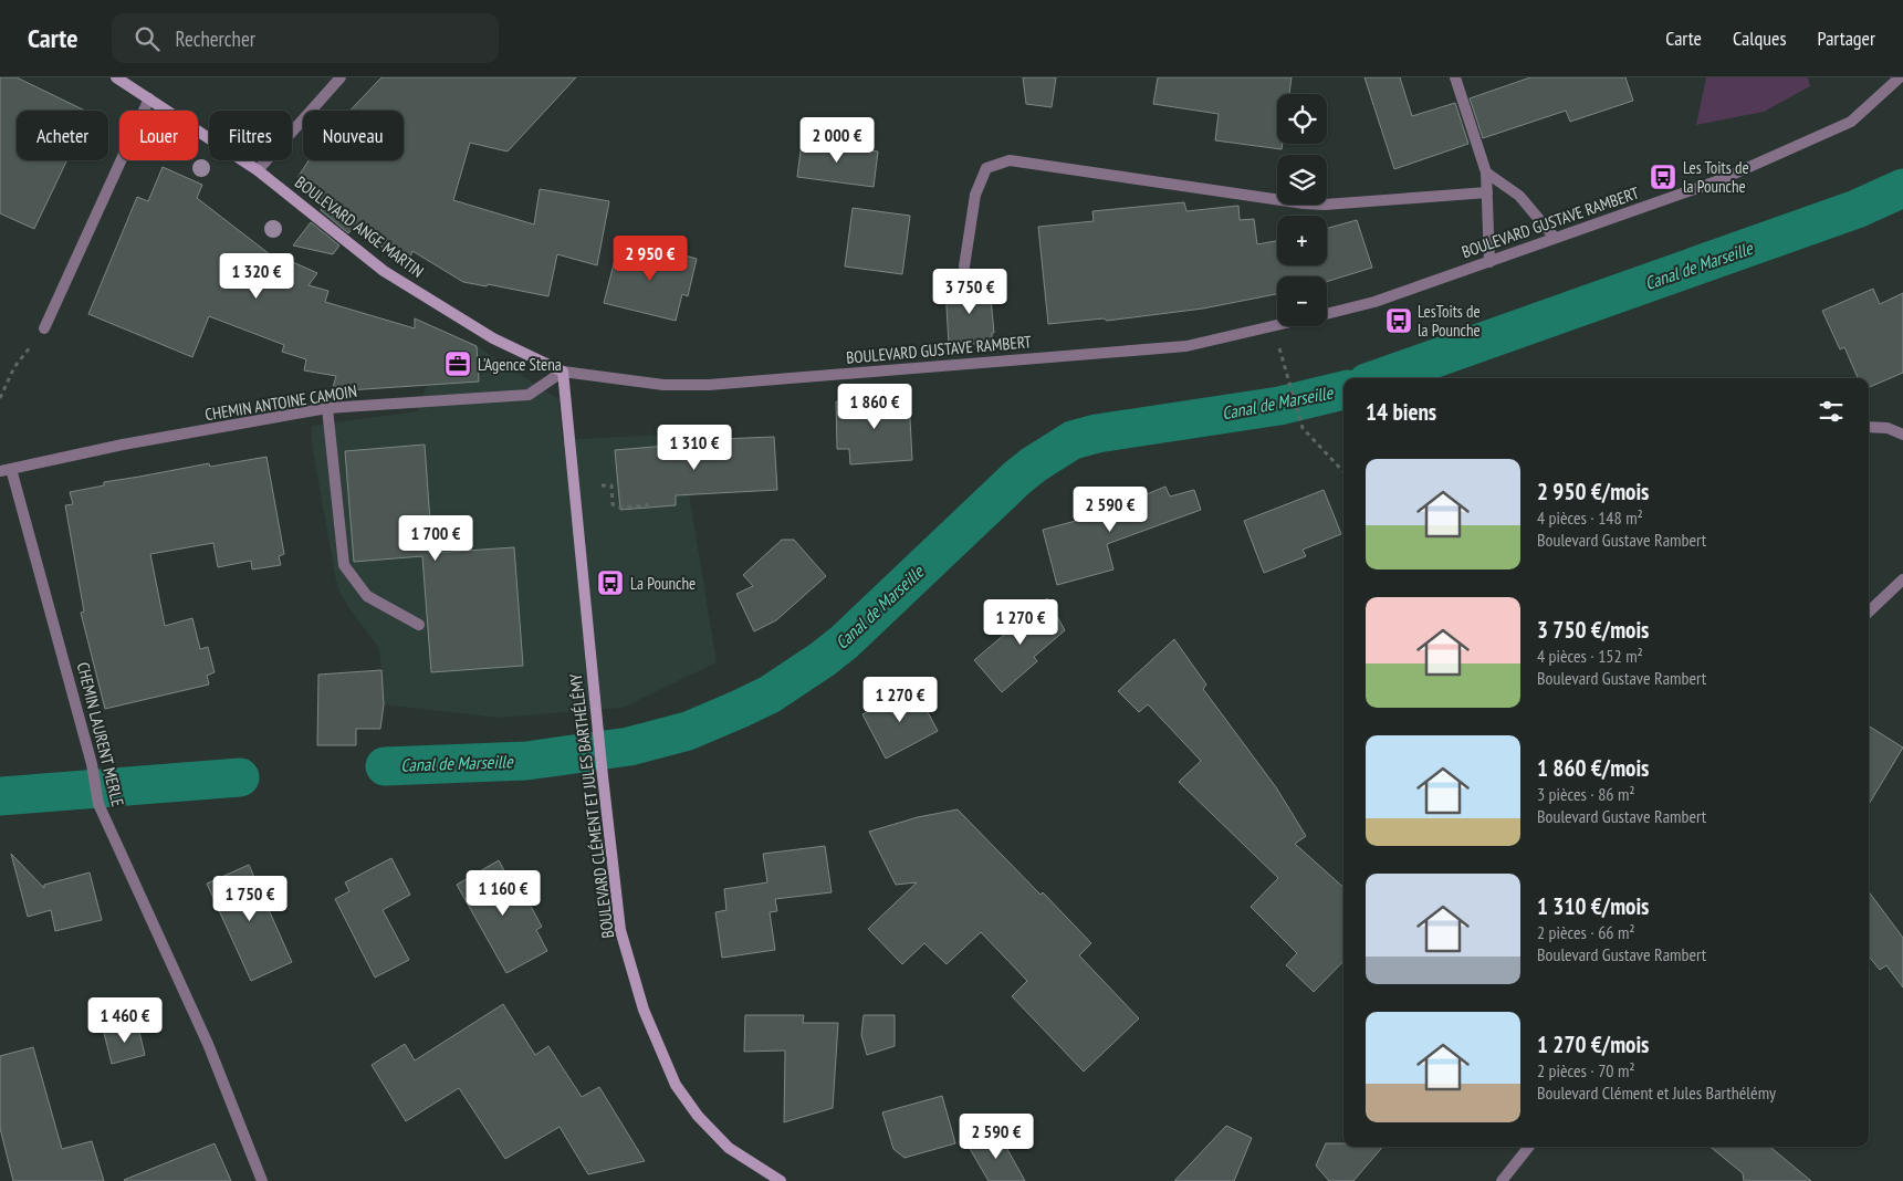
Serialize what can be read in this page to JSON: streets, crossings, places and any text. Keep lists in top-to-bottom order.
{
  "streets": {
    "street": [
      "BOULEVARD GUSTAVE RAMBERT",
      "BOULEVARD ANGE MARTIN",
      "CHEMIN ANTOINE CAMOIN",
      "CHEMIN LAURENT MERLE",
      "BOULEVARD CLÉMENT ET JULES BARTHÉLÉMY"
    ]
  },
  "crossings": [
    ["BOULEVARD GUSTAVE RAMBERT", "BOULEVARD ANGE MARTIN"],
    ["BOULEVARD GUSTAVE RAMBERT", "CHEMIN ANTOINE CAMOIN"],
    ["BOULEVARD GUSTAVE RAMBERT", "BOULEVARD CLÉMENT ET JULES BARTHÉLÉMY"],
    ["BOULEVARD ANGE MARTIN", "CHEMIN ANTOINE CAMOIN"],
    ["BOULEVARD ANGE MARTIN", "BOULEVARD CLÉMENT ET JULES BARTHÉLÉMY"],
    ["CHEMIN ANTOINE CAMOIN", "CHEMIN LAURENT MERLE"],
    ["CHEMIN ANTOINE CAMOIN", "BOULEVARD CLÉMENT ET JULES BARTHÉLÉMY"]
  ],
  "water": ["Canal de Marseille"],
  "places": {
    "bus stop": ["Les Toits de la Pounche", "LesToits de la Pounche", "La Pounche"],
    "office": ["L'Agence Stena"]
  },
  "page": {
    "header": "Carte",
    "search": "Rechercher",
    "nav": ["Carte", "Calques", "Partager"],
    "map_buttons": ["+", "−"],
    "chip": [
      "Acheter",
      "Louer",
      "Filtres",
      "Nouveau"
    ],
    "price": [
      "2 000 €",
      "2 950 €",
      "1 320 €",
      "3 750 €",
      "1 860 €",
      "1 310 €",
      "2 590 €",
      "1 700 €",
      "1 270 €",
      "1 270 €",
      "1 160 €",
      "1 750 €",
      "1 460 €",
      "2 590 €"
    ],
    "heading": "14 biens",
    "list": [
      {
        "name": "2 950 €/mois",
        "note": "4 pièces · 148 m² · Boulevard Gustave Rambert"
      },
      {
        "name": "3 750 €/mois",
        "note": "4 pièces · 152 m² · Boulevard Gustave Rambert"
      },
      {
        "name": "1 860 €/mois",
        "note": "3 pièces · 86 m² · Boulevard Gustave Rambert"
      },
      {
        "name": "1 310 €/mois",
        "note": "2 pièces · 66 m² · Boulevard Gustave Rambert"
      },
      {
        "name": "1 270 €/mois",
        "note": "2 pièces · 70 m² · Boulevard Clément et Jules Barthélémy"
      }
    ]
  }
}
